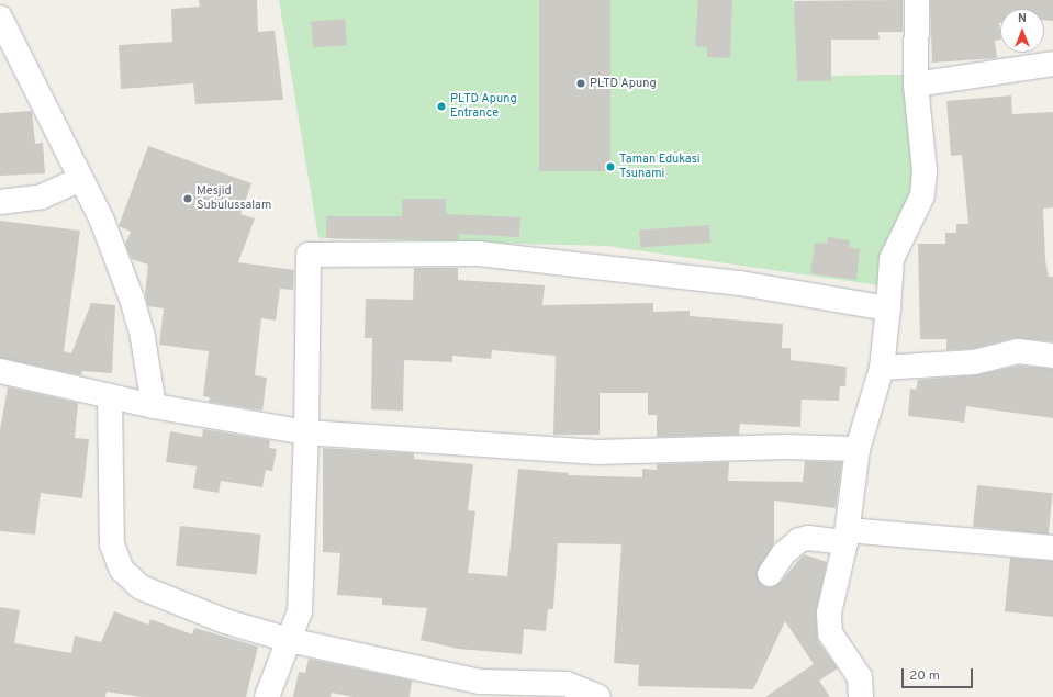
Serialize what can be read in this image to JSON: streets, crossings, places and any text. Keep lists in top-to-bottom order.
{
  "places": [
    "PLTD Apung",
    "PLTD Apung Entrance",
    "Taman Edukasi Tsunami",
    "Mesjid Subulussalam"
  ],
  "scale_bar": "20 m",
  "north": "top"
}
